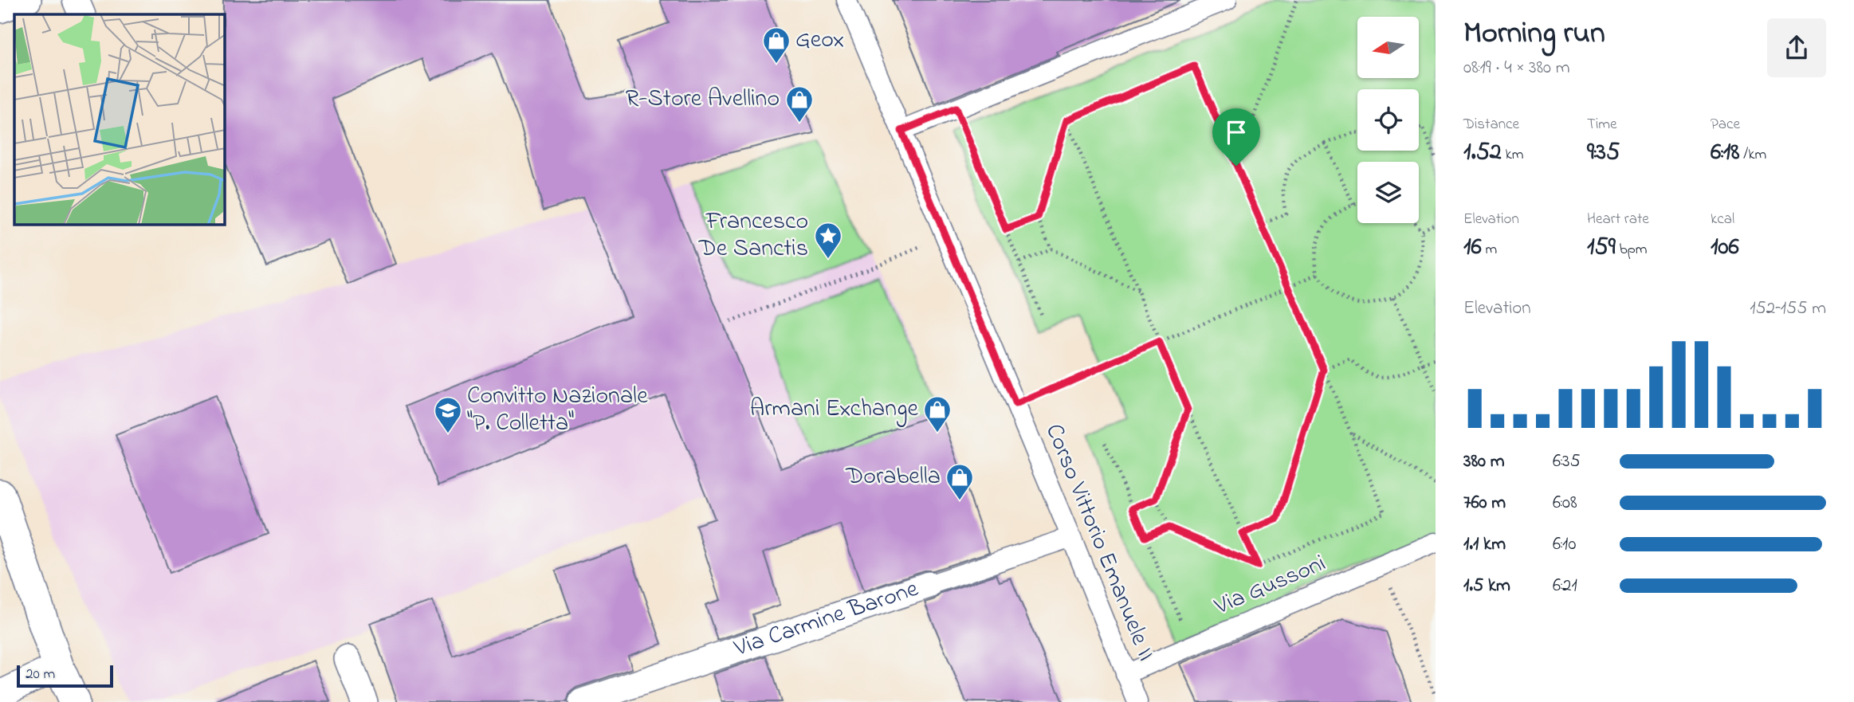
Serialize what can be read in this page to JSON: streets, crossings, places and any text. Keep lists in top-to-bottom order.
{
  "streets": {
    "street": ["Corso Vittorio Emanuele II", "Via Gussoni", "Via Carmine Barone"]
  },
  "crossings": [
    ["Corso Vittorio Emanuele II", "Via Gussoni"],
    ["Corso Vittorio Emanuele II", "Via Carmine Barone"]
  ],
  "places": {
    "shop": [
      "Geox",
      "R-Store Avellino",
      "Armani Exchange",
      "Dorabella"
    ],
    "place": ["Francesco De Sanctis"],
    "school or university": ["Convitto Nazionale \"P. Colletta\""]
  },
  "scale_bar": "20 m",
  "north": "left",
  "page": {
    "heading": ["Morning run", "08:19 · 4 × 380 m"],
    "stats": [
      ["Distance", "1.52 km"],
      ["Time", "9:35"],
      ["Pace", "6:18 /km"],
      ["Elevation", "16 m"],
      ["Heart rate", "159 bpm"],
      ["kcal", "106"]
    ],
    "chart": ["Elevation", "152–155 m"],
    "list": [
      {
        "name": "380 m",
        "note": "6:35"
      },
      {
        "name": "760 m",
        "note": "6:08"
      },
      {
        "name": "1.1 km",
        "note": "6:10"
      },
      {
        "name": "1.5 km",
        "note": "6:21"
      }
    ],
    "scale": "20 m"
  }
}
